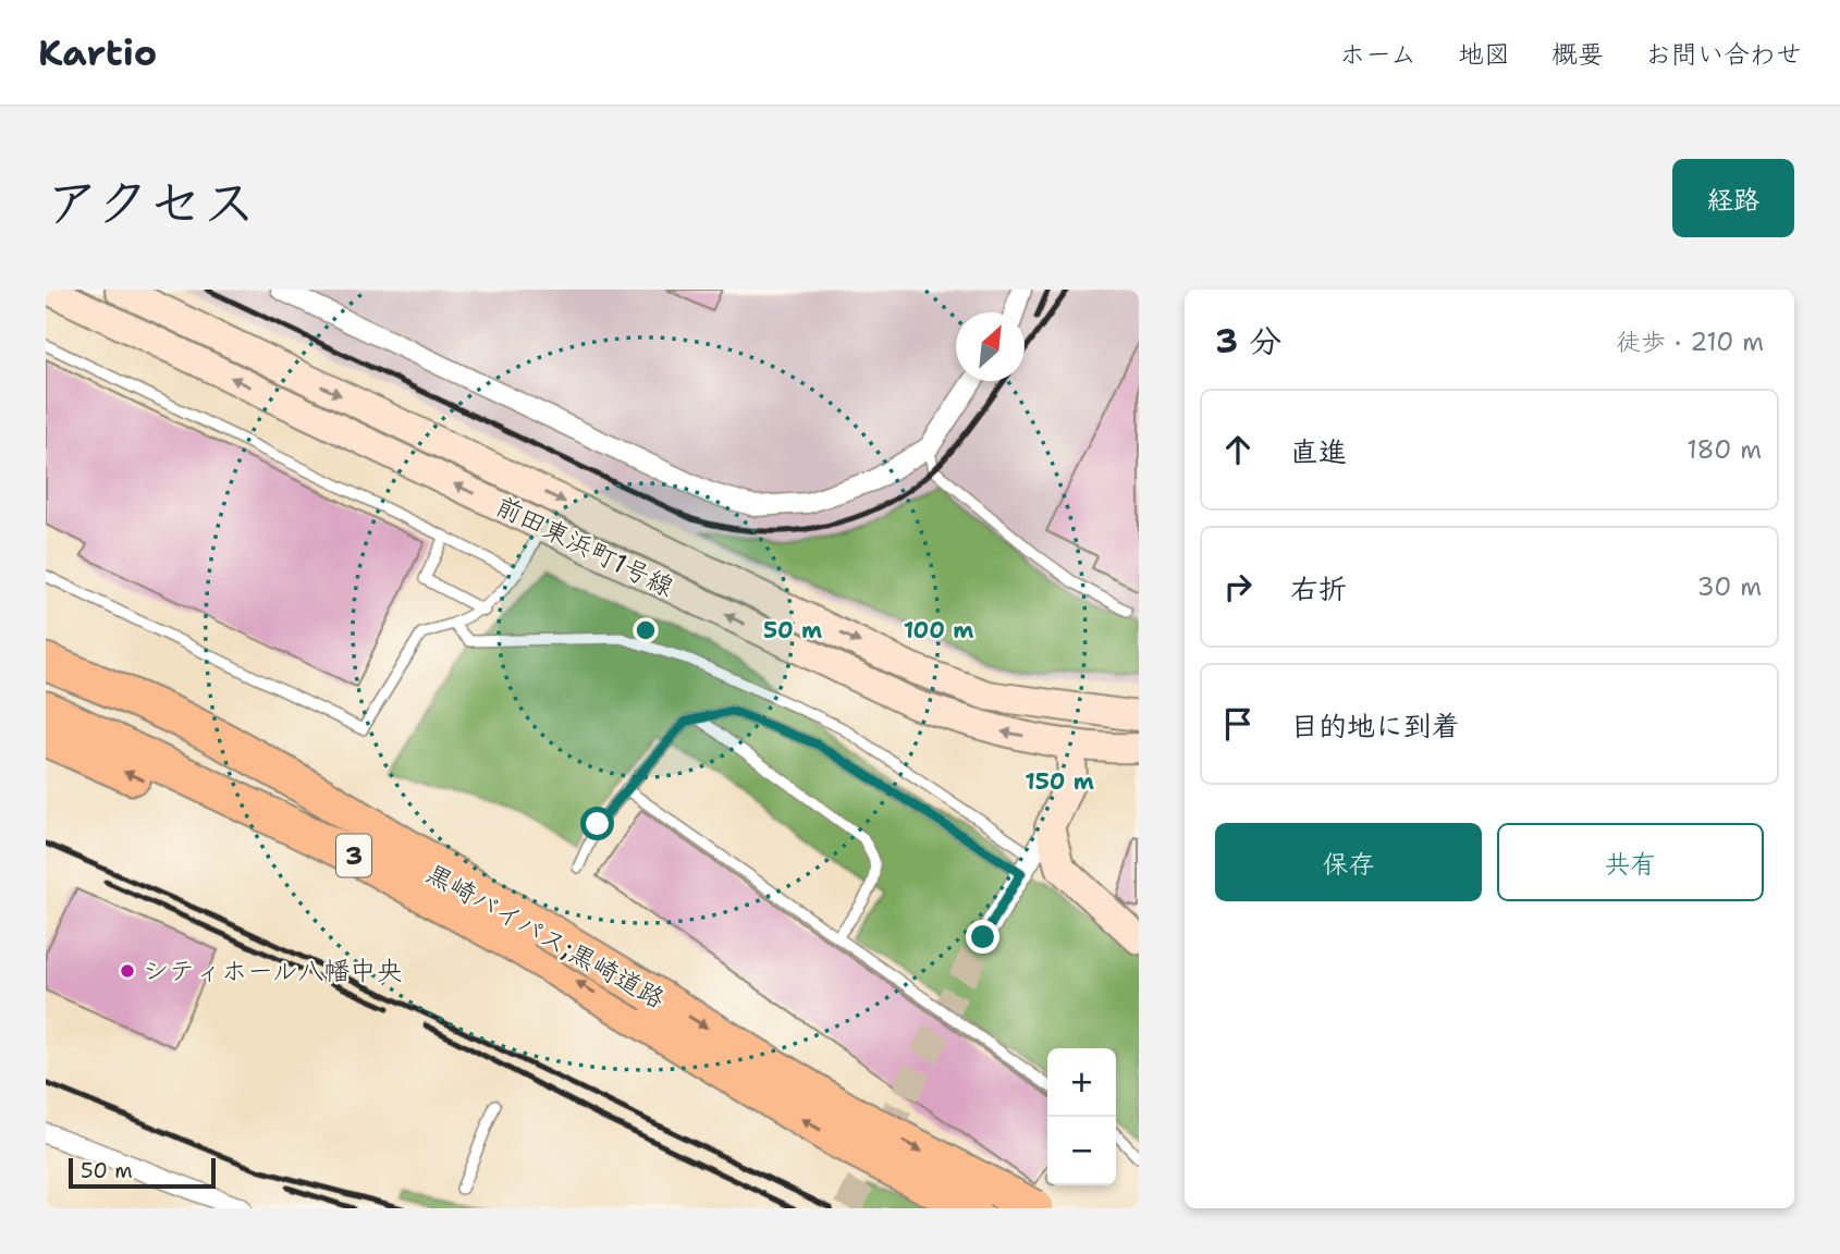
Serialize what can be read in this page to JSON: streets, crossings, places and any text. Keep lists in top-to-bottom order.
{
  "streets": {
    "highway": ["3", "黒崎バイパス;黒崎道路"],
    "street": ["前田東浜町1号線"]
  },
  "places": ["シティホール八幡中央"],
  "scale_bar": "50 m",
  "north": "top right",
  "page": {
    "header": "Kartio",
    "nav": [
      "ホーム",
      "地図",
      "概要",
      "お問い合わせ"
    ],
    "title": "アクセス",
    "buttons": [
      "経路",
      ["保存", "共有"]
    ],
    "heading": ["3 分", "徒歩 · 210 m"],
    "list": [
      ["直進", "180 m"],
      ["右折", "30 m"],
      "目的地に到着"
    ],
    "map_buttons": ["+", "−"],
    "scale": "50 m"
  },
  "rings": ["50 m", "100 m", "150 m"]
}
